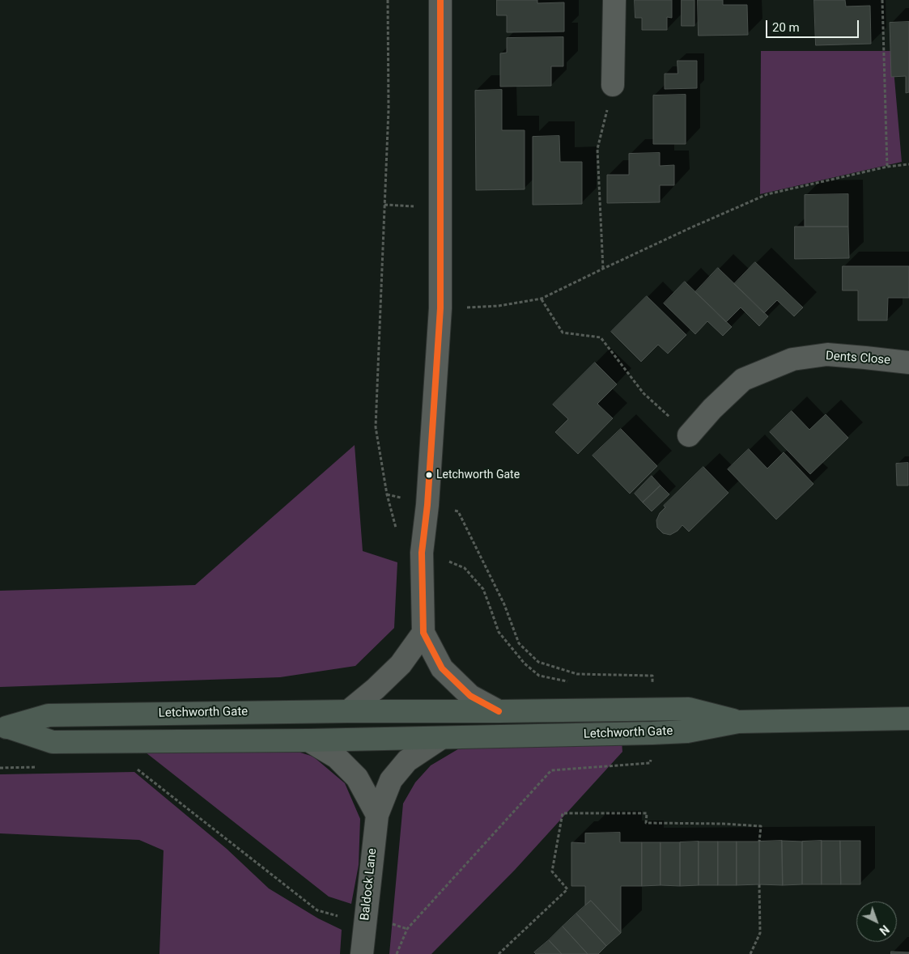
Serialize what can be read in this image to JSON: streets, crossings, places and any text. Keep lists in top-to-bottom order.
{
  "streets": {
    "main road": ["Letchworth Gate"],
    "street": ["Dents Close", "Baldock Lane"]
  },
  "crossings": [
    ["Letchworth Gate", "Baldock Lane"]
  ],
  "places": ["Letchworth Gate"],
  "scale_bar": "20 m",
  "north": "bottom right"
}
